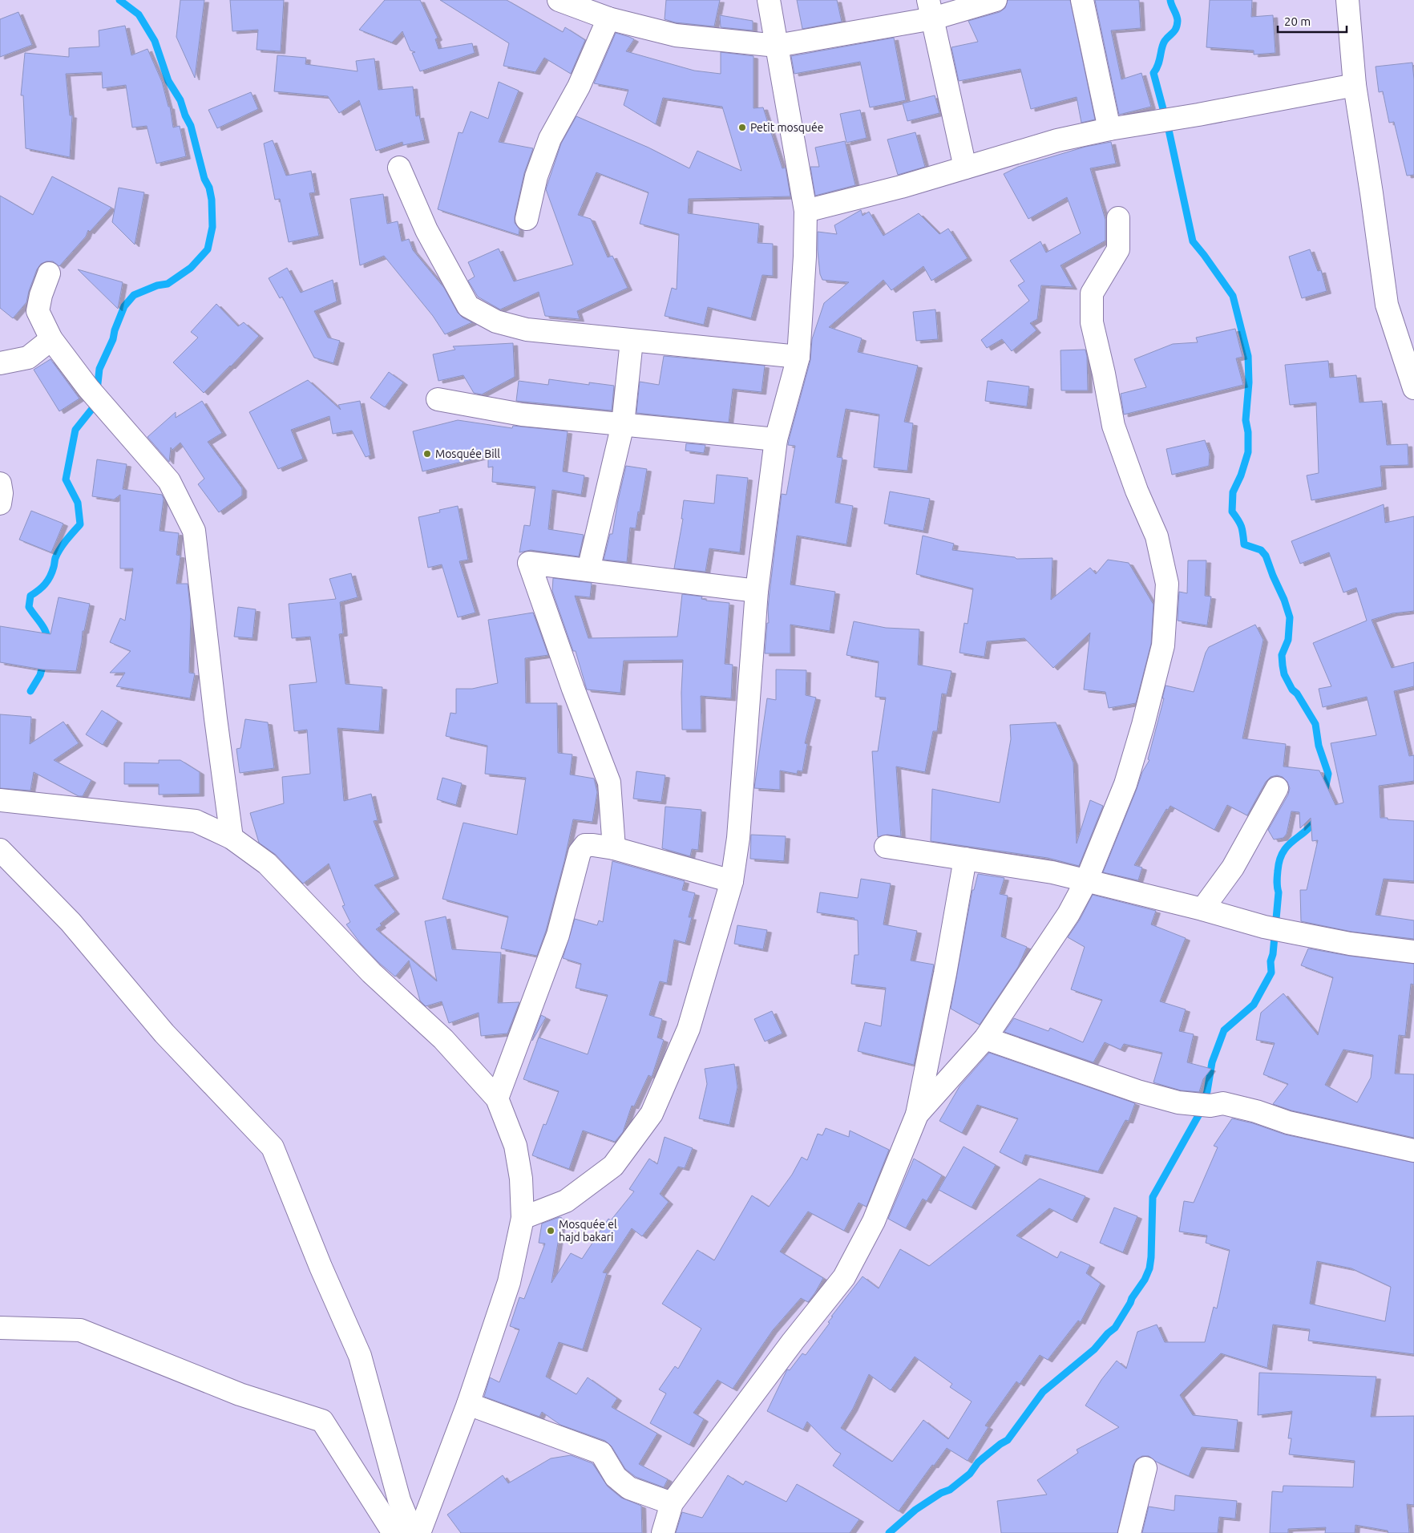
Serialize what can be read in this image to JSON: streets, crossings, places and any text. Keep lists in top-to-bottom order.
{
  "places": ["Petit mosquée", "Mosquée Bill", "Mosquée el hajd bakari"],
  "scale_bar": "20 m"
}
